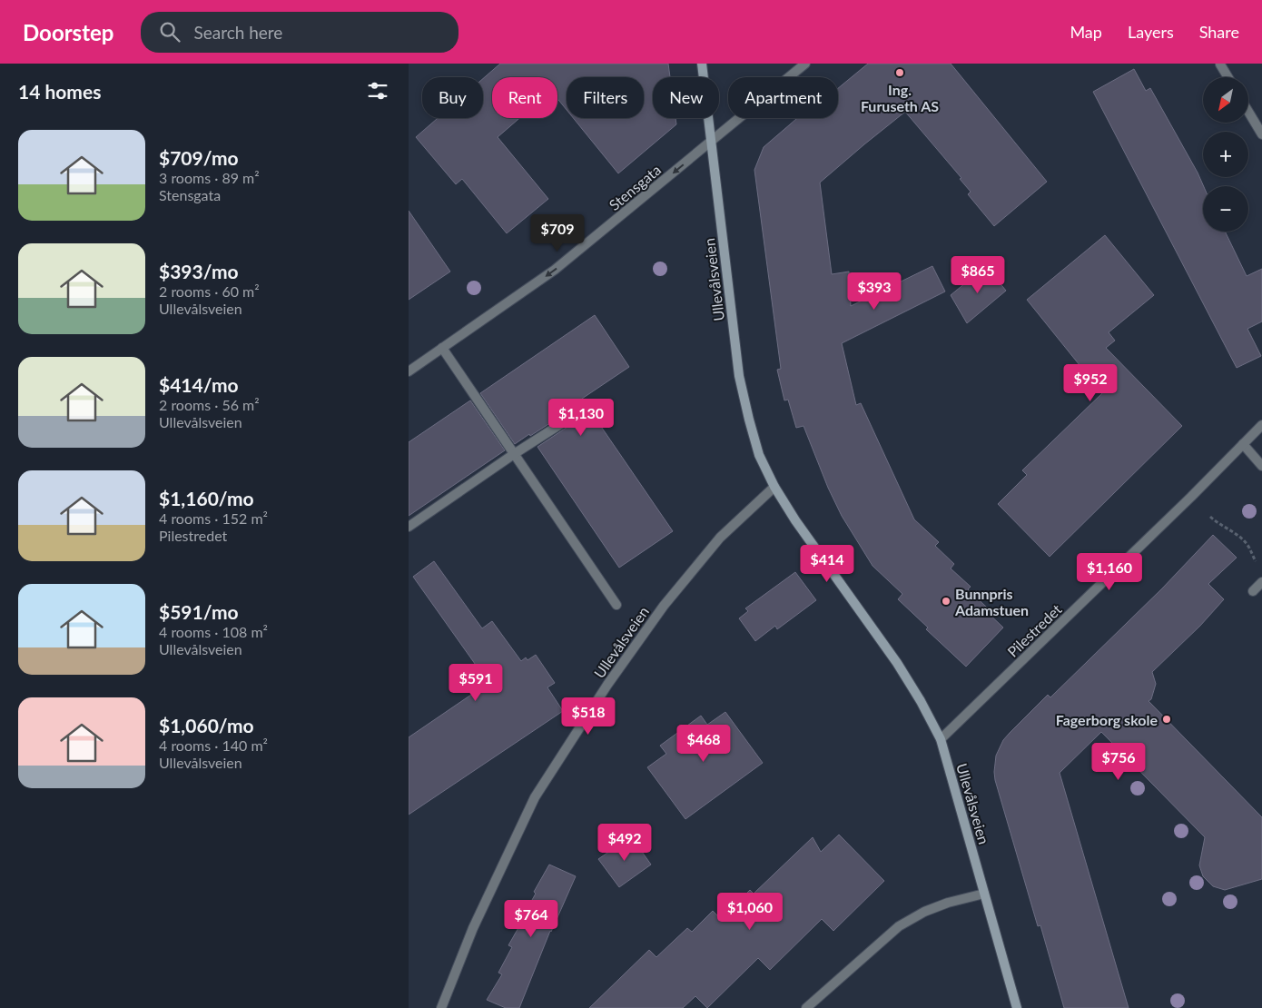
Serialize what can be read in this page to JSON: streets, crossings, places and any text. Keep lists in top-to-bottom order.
{
  "streets": {
    "street": ["Stensgata", "Ullevålsveien", "Pilestredet"]
  },
  "crossings": [
    ["Stensgata", "Ullevålsveien"],
    ["Ullevålsveien", "Pilestredet"]
  ],
  "one_way": ["Stensgata"],
  "places": ["Ing. Furuseth AS", "Bunnpris Adamstuen", "Fagerborg skole"],
  "north": "bottom left",
  "page": {
    "header": "Doorstep",
    "search": "Search here",
    "nav": ["Map", "Layers", "Share"],
    "heading": "14 homes",
    "map_buttons": ["+", "−"],
    "chip": [
      "Buy",
      "Rent",
      "Filters",
      "New",
      "Apartment"
    ],
    "list": [
      {
        "name": "$709/mo",
        "note": "3 rooms · 89 m² · Stensgata"
      },
      {
        "name": "$393/mo",
        "note": "2 rooms · 60 m² · Ullevålsveien"
      },
      {
        "name": "$414/mo",
        "note": "2 rooms · 56 m² · Ullevålsveien"
      },
      {
        "name": "$1,160/mo",
        "note": "4 rooms · 152 m² · Pilestredet"
      },
      {
        "name": "$591/mo",
        "note": "4 rooms · 108 m² · Ullevålsveien"
      },
      {
        "name": "$1,060/mo",
        "note": "4 rooms · 140 m² · Ullevålsveien"
      }
    ],
    "price": [
      "$709",
      "$865",
      "$393",
      "$952",
      "$1,130",
      "$414",
      "$1,160",
      "$591",
      "$518",
      "$468",
      "$756",
      "$492",
      "$1,060",
      "$764"
    ]
  }
}
